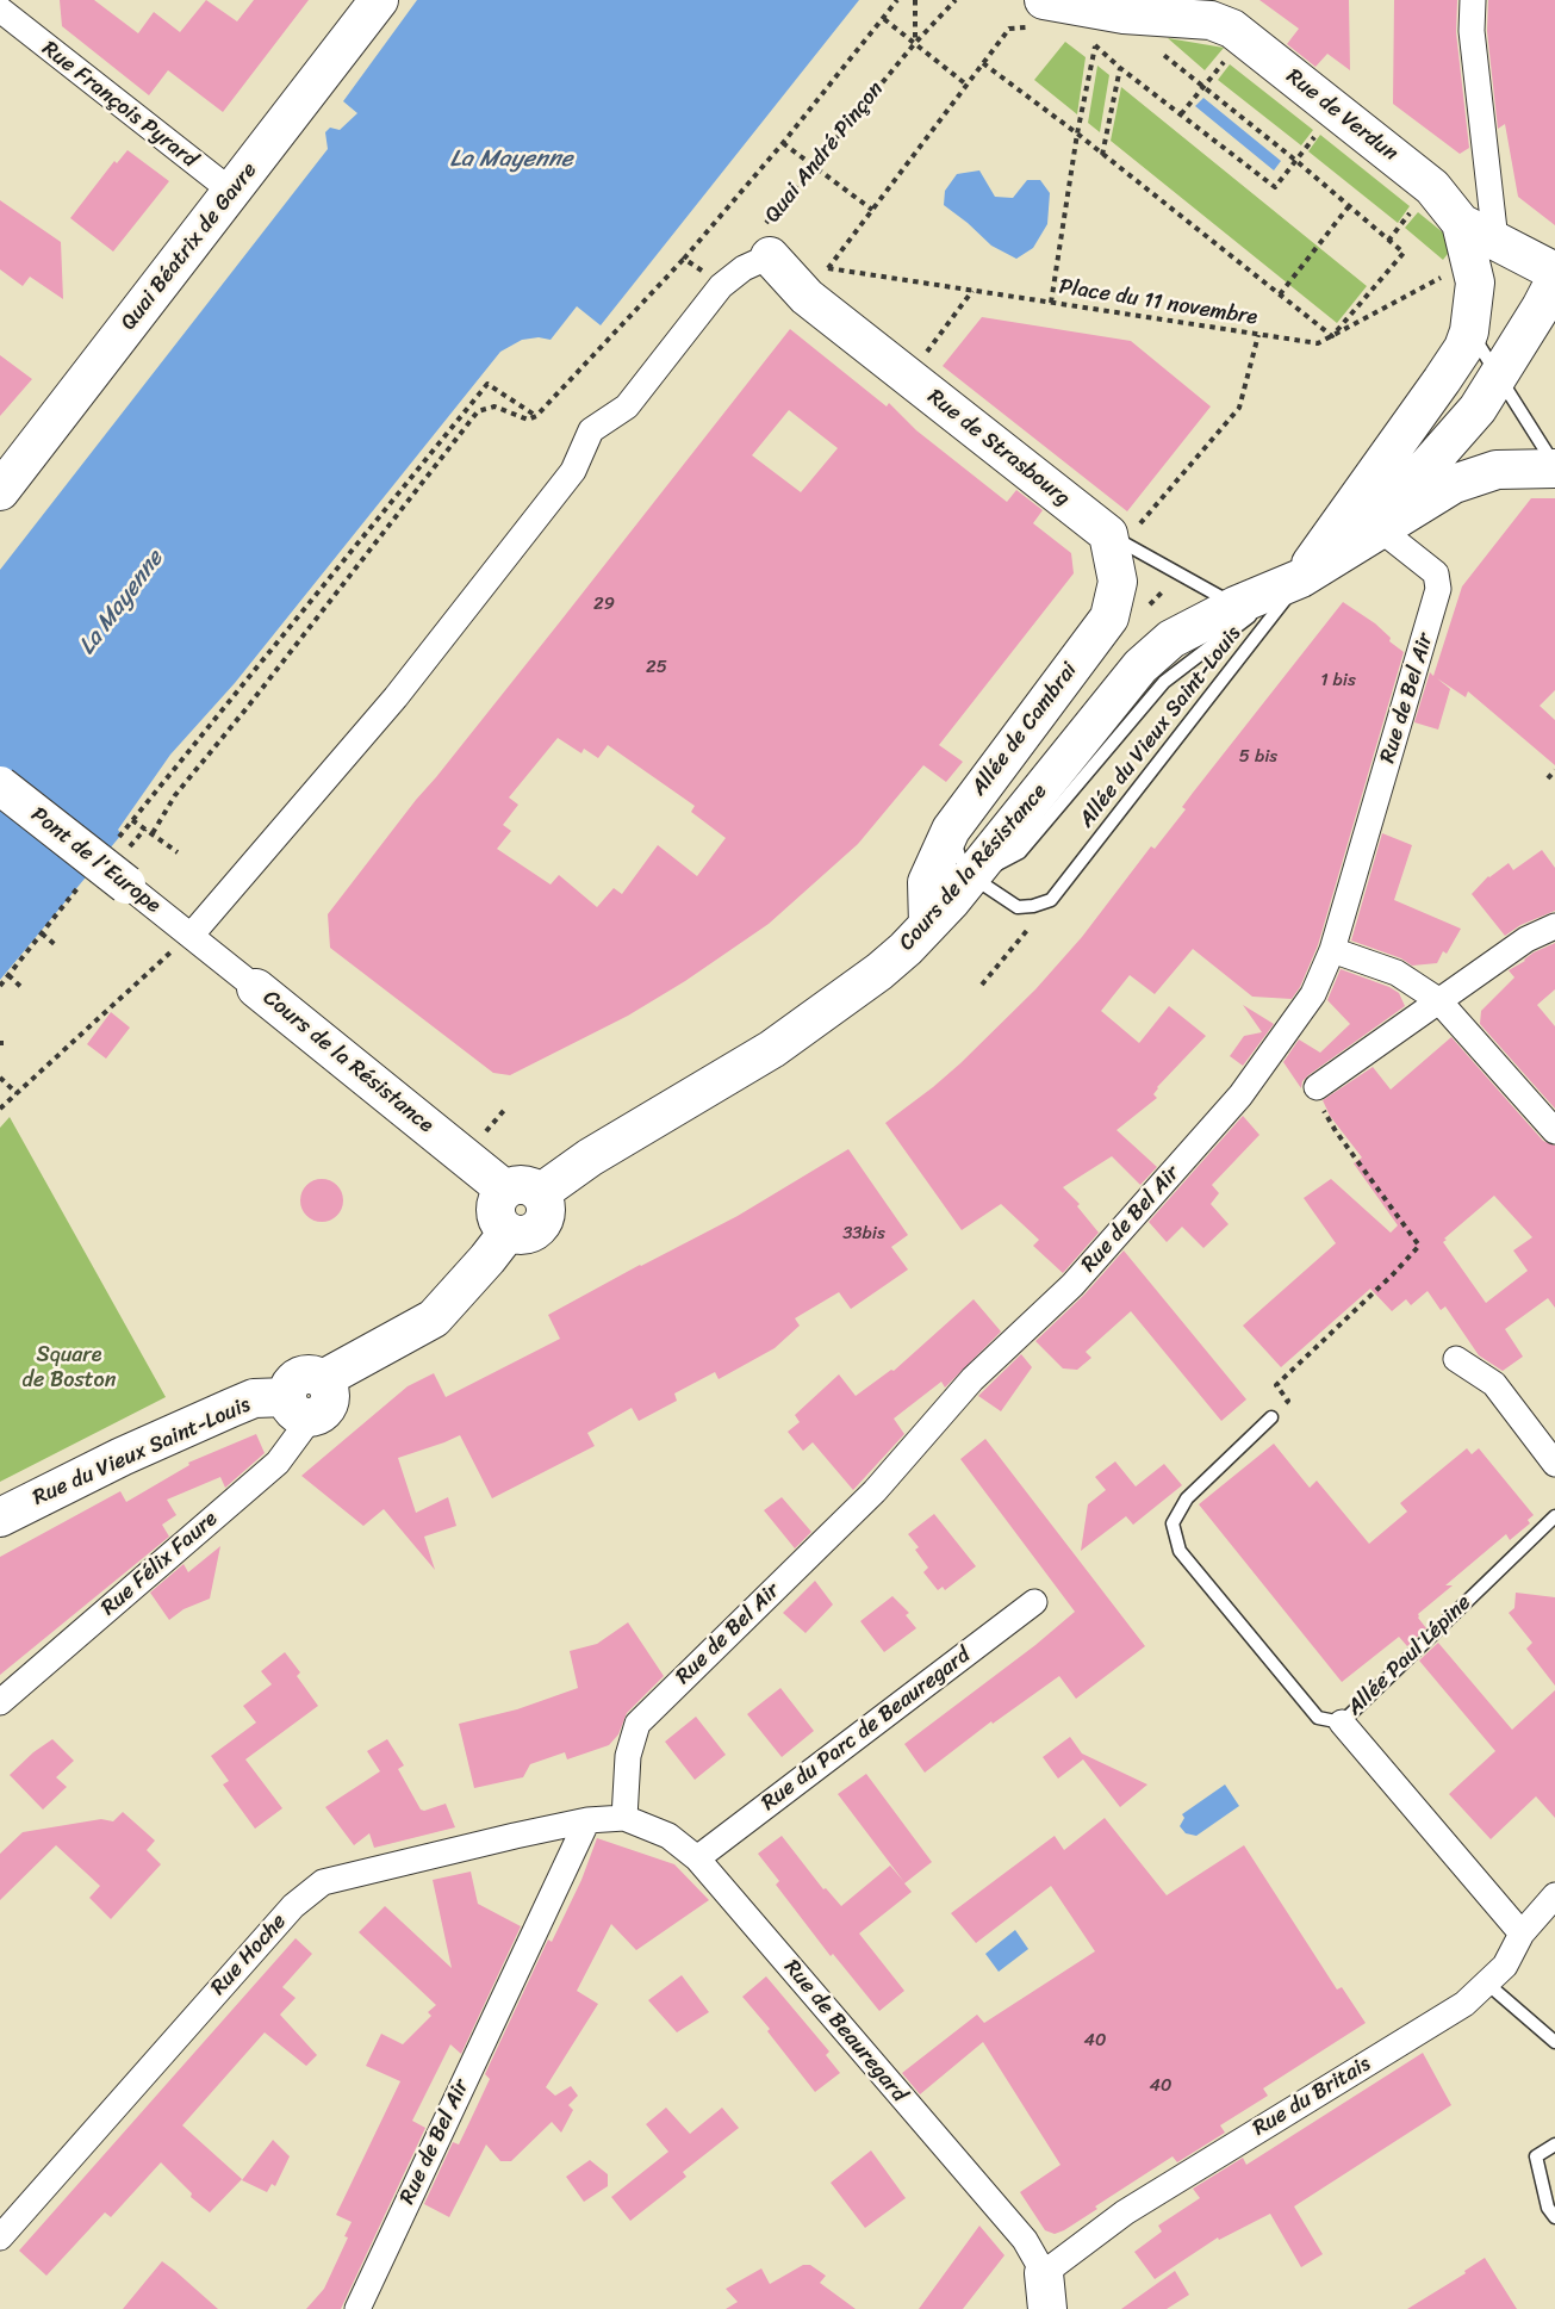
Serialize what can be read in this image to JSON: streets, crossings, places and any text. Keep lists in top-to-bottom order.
{
  "streets": {
    "main road": [
      "Rue de Verdun",
      "Quai Béatrix de Gavre",
      "Rue de Strasbourg",
      "Allée de Cambrai",
      "Pont de l'Europe",
      "Cours de la Résistance",
      "Rue du Vieux Saint-Louis"
    ],
    "street": [
      "Rue François Pyrard",
      "Rue de Bel Air",
      "Rue Félix Faure",
      "Allée Paul Lépine",
      "Rue du Parc de Beauregard",
      "Rue Hoche",
      "Rue de Beauregard",
      "Rue du Britais"
    ],
    "lane": ["Allée du Vieux Saint-Louis"],
    "path": ["Quai André Pinçon", "Place du 11 novembre"]
  },
  "crossings": [
    ["Rue François Pyrard", "Quai Béatrix de Gavre"],
    ["Rue de Verdun", "Place du 11 novembre"],
    ["Rue de Verdun", "Allée du Vieux Saint-Louis"],
    ["Quai André Pinçon", "Rue de Strasbourg"],
    ["Rue de Strasbourg", "Allée de Cambrai"],
    ["Rue de Strasbourg", "Cours de la Résistance"],
    ["Rue de Bel Air", "Rue Hoche"],
    ["Rue de Bel Air", "Rue de Beauregard"],
    ["Allée de Cambrai", "Cours de la Résistance"],
    ["Pont de l'Europe", "Cours de la Résistance"],
    ["Rue du Vieux Saint-Louis", "Rue Félix Faure"],
    ["Allée Paul Lépine", "Rue du Britais"],
    ["Rue du Parc de Beauregard", "Rue de Beauregard"],
    ["Rue Hoche", "Rue de Beauregard"],
    ["Rue de Beauregard", "Rue du Britais"]
  ],
  "water": ["La Mayenne"],
  "parks": ["Square de Boston"],
  "house_numbers": [
    "29",
    "25",
    "1 bis",
    "5 bis",
    "33bis",
    "40",
    "40"
  ]
}
